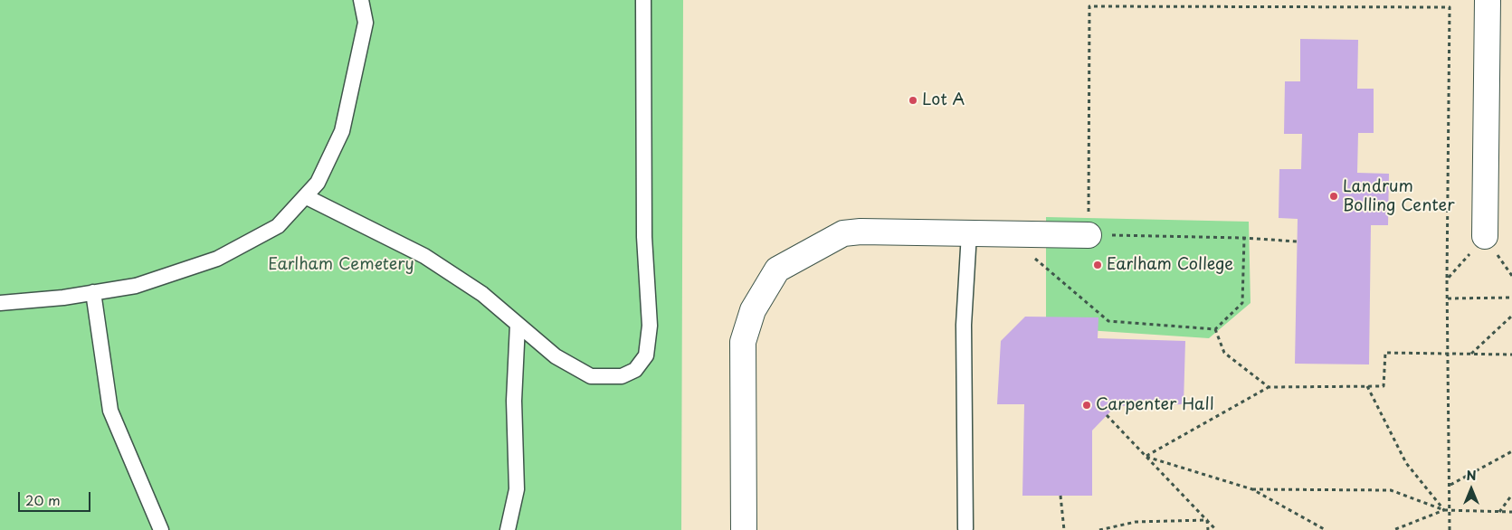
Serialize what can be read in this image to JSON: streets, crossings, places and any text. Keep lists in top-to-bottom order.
{
  "parks": ["Earlham Cemetery"],
  "places": [
    "Lot A",
    "Landrum Bolling Center",
    "Earlham College",
    "Carpenter Hall"
  ],
  "scale_bar": "20 m",
  "north": "top"
}
